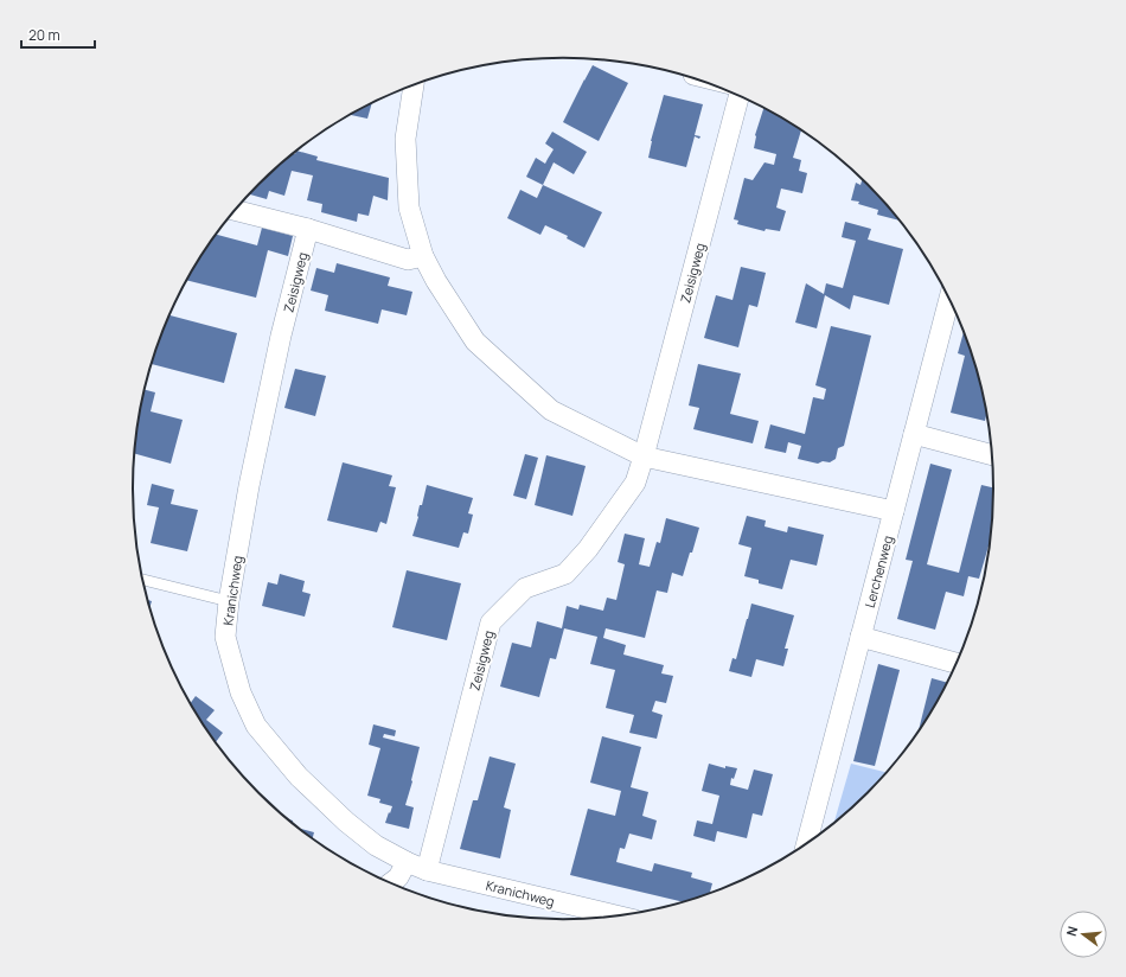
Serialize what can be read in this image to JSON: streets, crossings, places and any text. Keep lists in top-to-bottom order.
{
  "streets": {
    "street": ["Zeisigweg", "Lerchenweg", "Kranichweg"]
  },
  "crossings": [
    ["Zeisigweg", "Kranichweg"]
  ],
  "scale_bar": "20 m",
  "north": "left"
}
